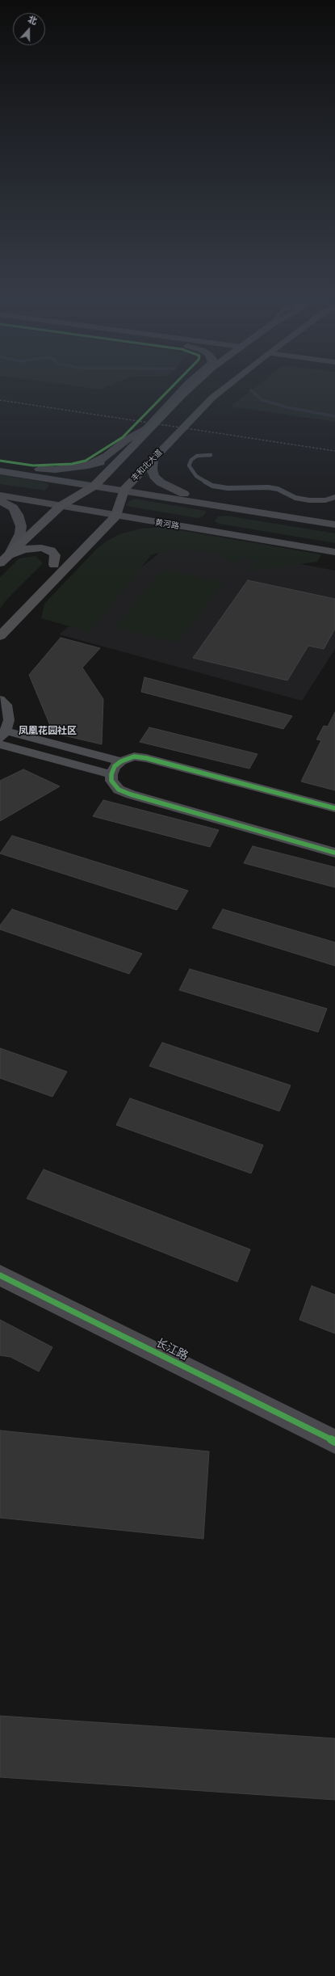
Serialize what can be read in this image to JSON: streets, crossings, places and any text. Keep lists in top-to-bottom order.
{
  "streets": {
    "highway": ["丰和北大道"],
    "street": ["黄河路", "长江路"]
  },
  "crossings": [
    ["丰和北大道", "黄河路"]
  ],
  "districts": ["凤凰花园社区"],
  "north": "top"
}
